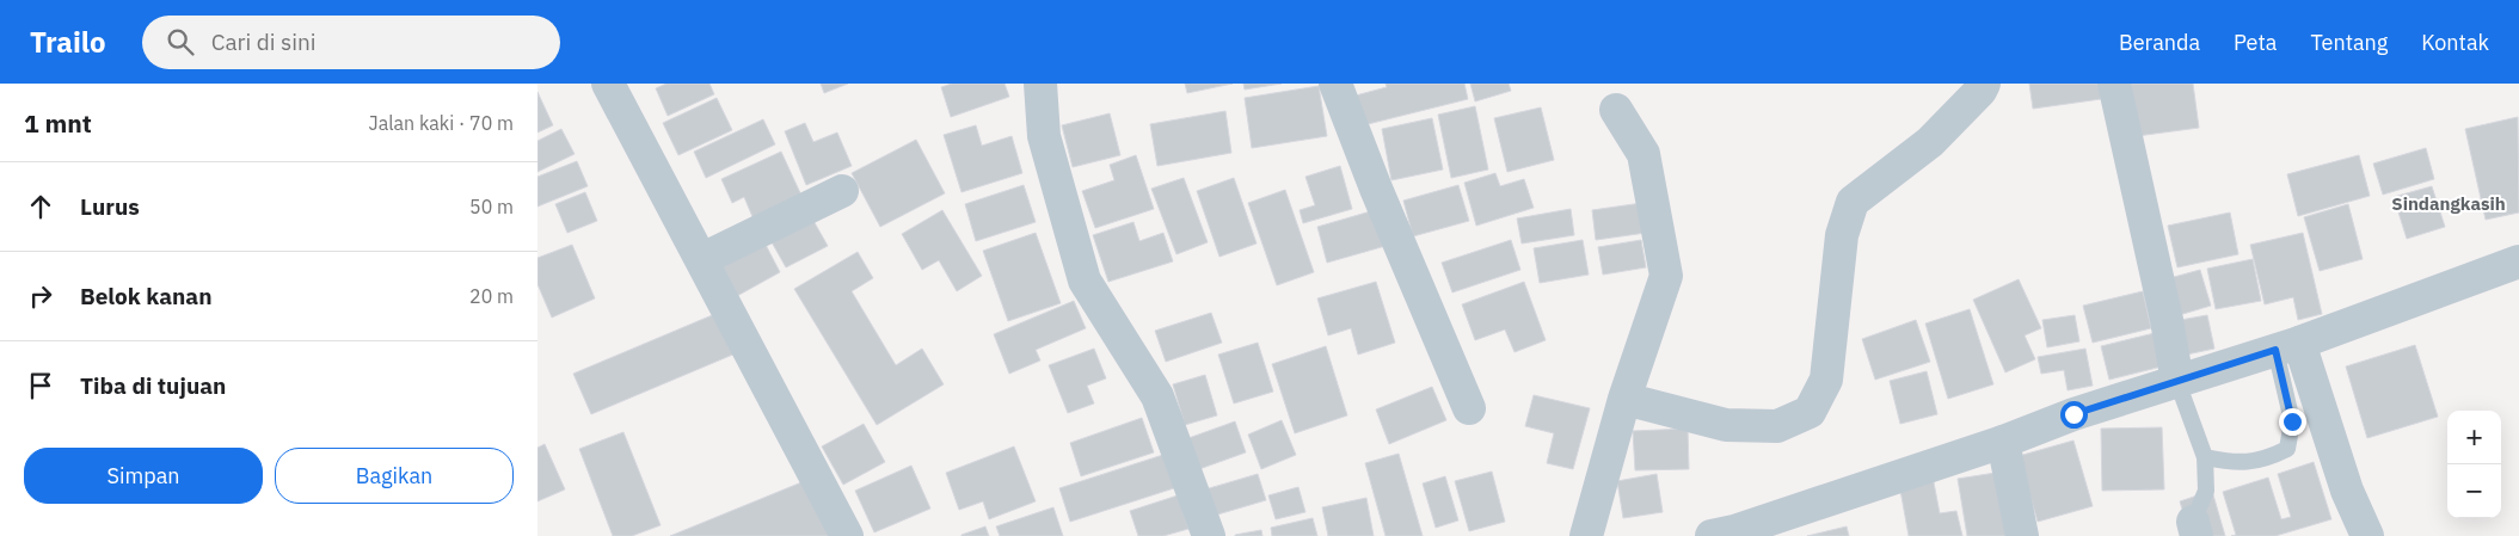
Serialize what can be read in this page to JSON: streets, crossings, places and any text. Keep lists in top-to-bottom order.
{
  "districts": ["Sindangkasih"],
  "page": {
    "header": "Trailo",
    "search": "Cari di sini",
    "nav": [
      "Beranda",
      "Peta",
      "Tentang",
      "Kontak"
    ],
    "heading": ["1 mnt", "Jalan kaki · 70 m"],
    "list": [
      ["Lurus", "50 m"],
      ["Belok kanan", "20 m"],
      "Tiba di tujuan"
    ],
    "map_buttons": ["+", "−"],
    "buttons": ["Simpan", "Bagikan"]
  }
}
